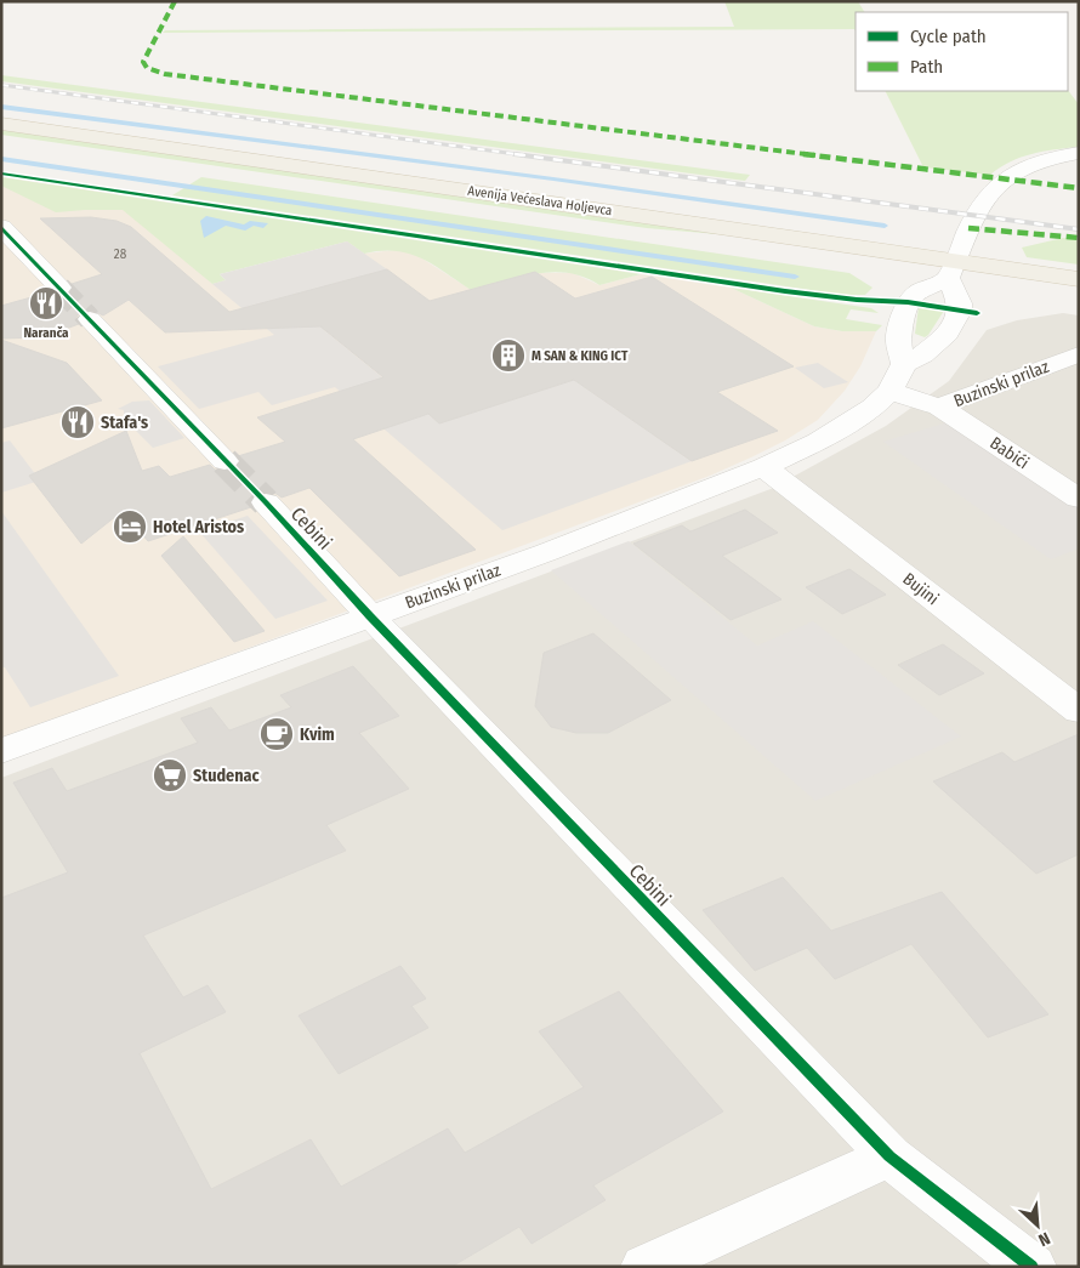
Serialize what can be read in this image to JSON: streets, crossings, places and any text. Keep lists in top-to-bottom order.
{
  "streets": {
    "main road": ["Avenija Većeslava Holjevca"],
    "street": [
      "Buzinski prilaz",
      "Babići",
      "Cebini",
      "Bujini"
    ]
  },
  "crossings": [
    ["Avenija Većeslava Holjevca", "Buzinski prilaz"],
    ["Buzinski prilaz", "Babići"],
    ["Buzinski prilaz", "Cebini"],
    ["Buzinski prilaz", "Bujini"]
  ],
  "places": {
    "restaurant": ["Naranča", "Stafa's"],
    "building": ["M SAN & KING ICT"],
    "hotel": ["Hotel Aristos"],
    "cafe": ["Kvim"],
    "supermarket": ["Studenac"]
  },
  "house_numbers": ["28"],
  "legend": ["Cycle path", "Path"],
  "north": "bottom right"
}
